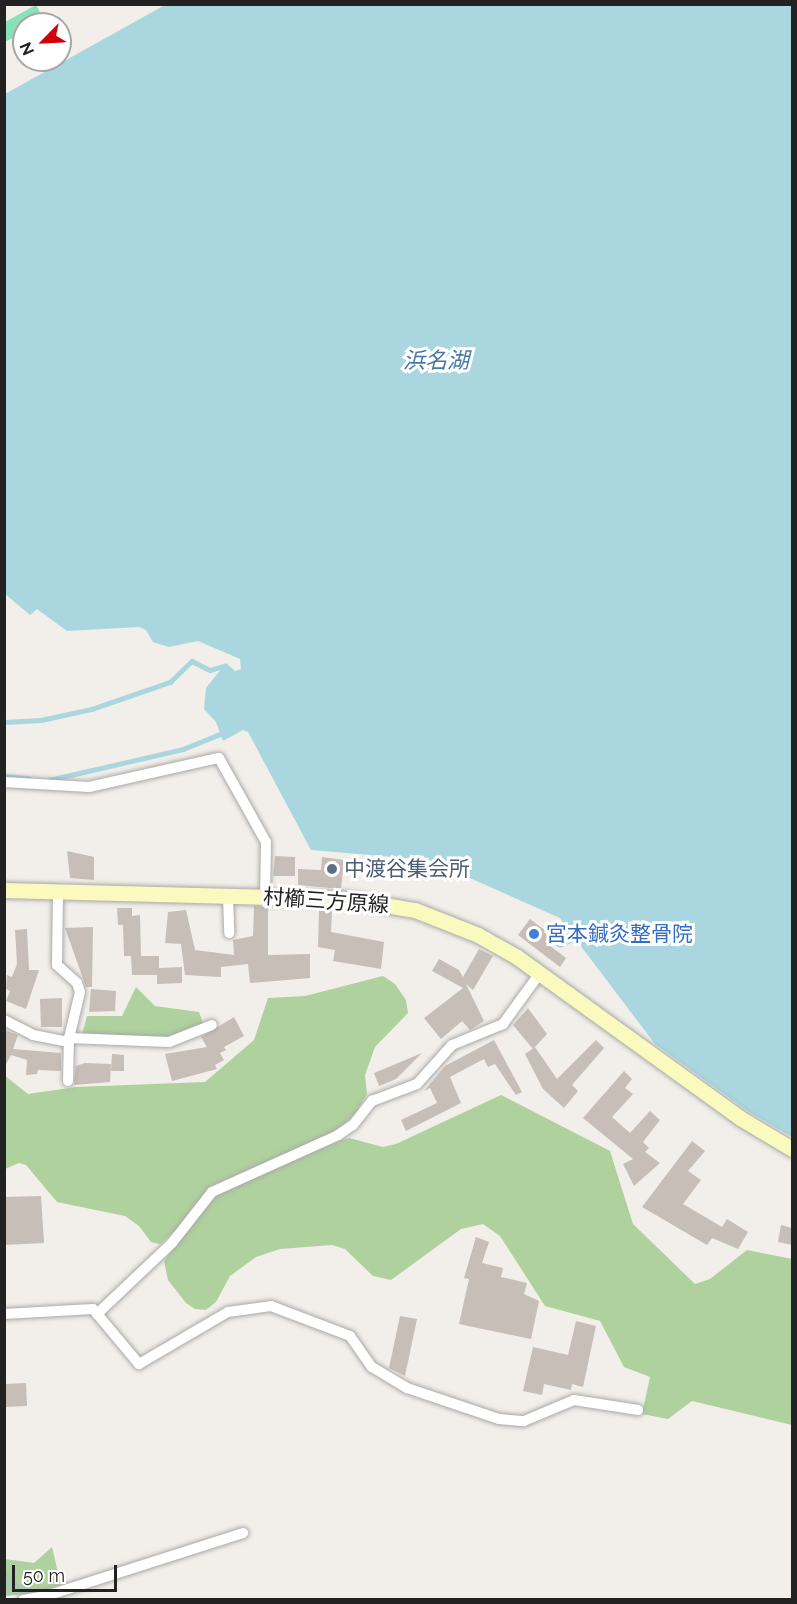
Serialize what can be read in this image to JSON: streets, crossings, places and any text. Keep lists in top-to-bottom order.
{
  "streets": {
    "main road": ["村櫛三方原線"]
  },
  "water": ["浜名湖"],
  "places": ["中渡谷集会所", "宮本鍼灸整骨院"],
  "scale_bar": "50 m",
  "north": "bottom left"
}
